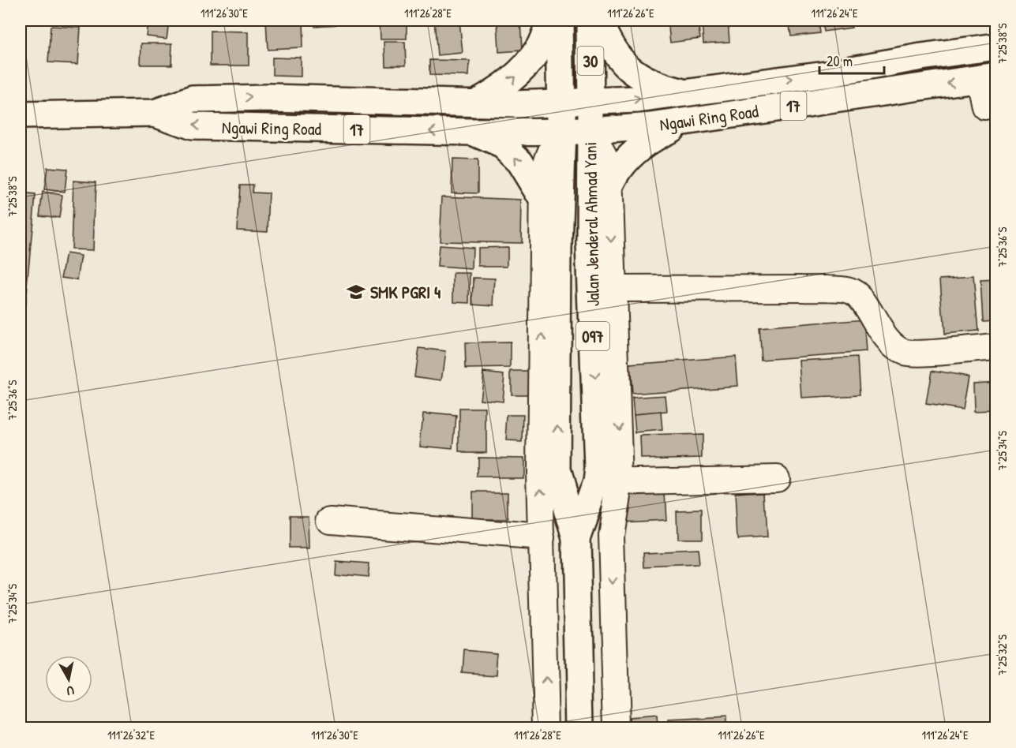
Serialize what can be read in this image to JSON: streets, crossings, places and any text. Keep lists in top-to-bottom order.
{
  "streets": {
    "main road": [
      "30",
      "17",
      "Ngawi Ring Road",
      "Jalan Jenderal Ahmad Yani",
      "097"
    ]
  },
  "crossings": [
    ["17", "Ngawi Ring Road"],
    ["17", "Jalan Jenderal Ahmad Yani"],
    ["Ngawi Ring Road", "Jalan Jenderal Ahmad Yani"]
  ],
  "places": {
    "school or university": ["SMK PGRI 4"]
  },
  "scale_bar": "20 m",
  "north": "bottom",
  "coordinates": [
    "111°26'30\"E",
    "111°26'28\"E",
    "111°26'26\"E",
    "111°26'24\"E",
    "7°25'38\"S",
    "7°25'36\"S",
    "7°25'34\"S",
    "7°25'32\"S",
    "111°26'32\"E"
  ]
}
